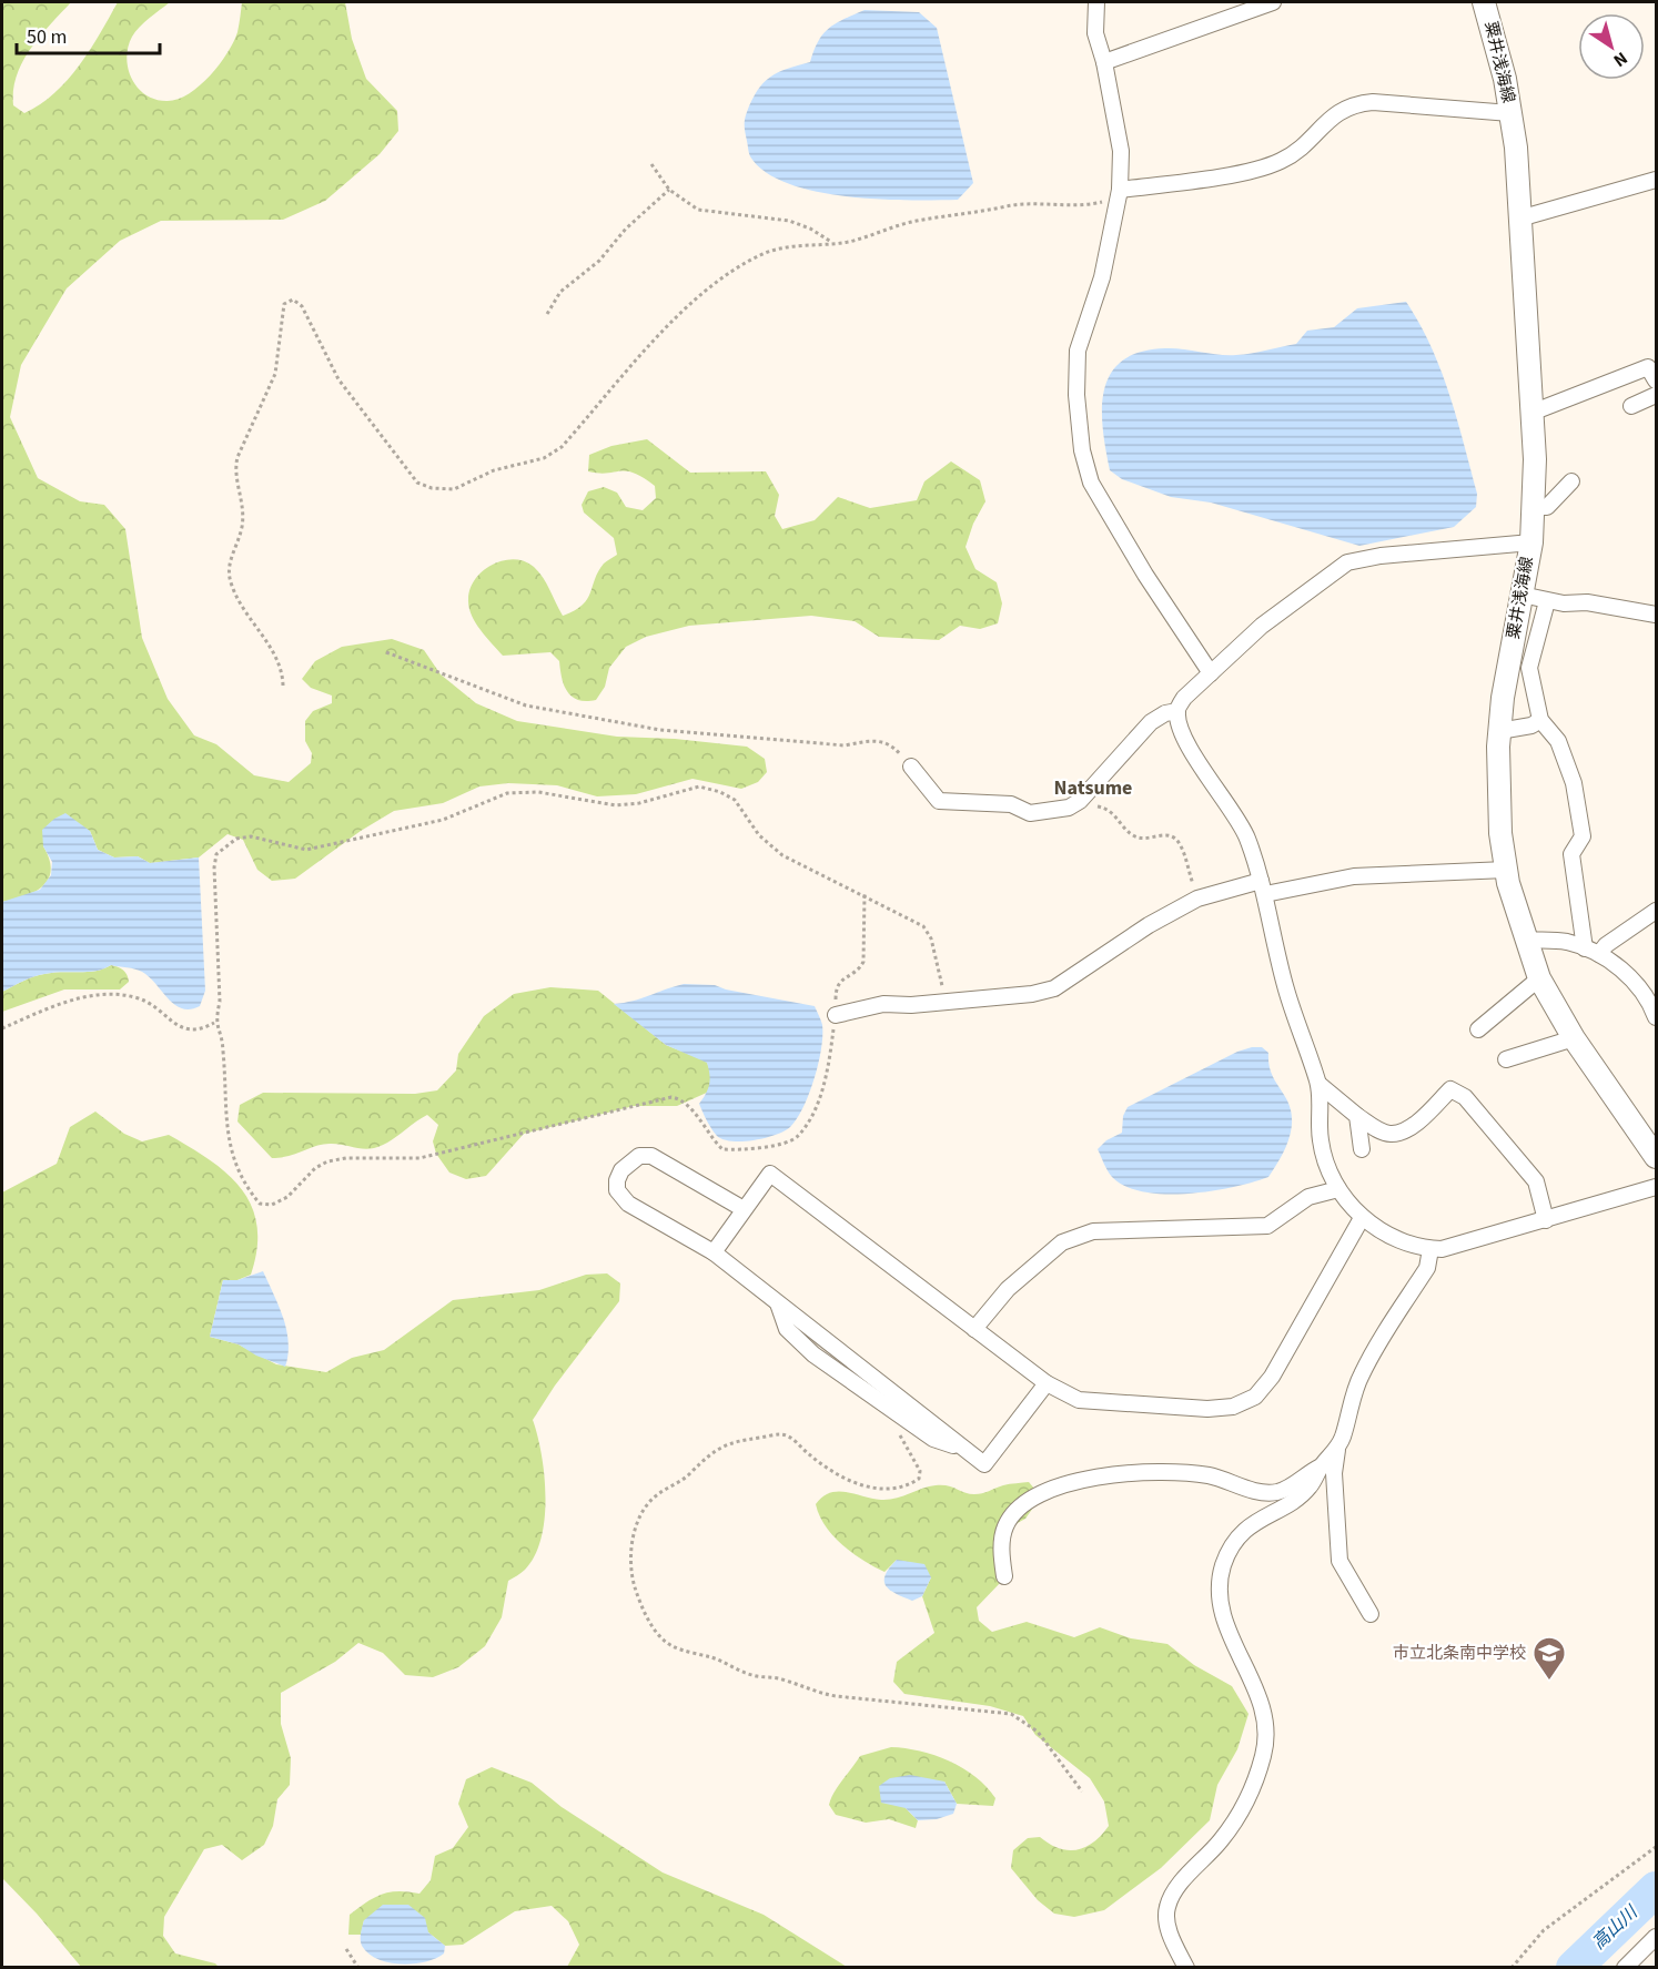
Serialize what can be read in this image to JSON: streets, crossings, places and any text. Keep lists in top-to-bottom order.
{
  "streets": {
    "main road": ["粟井浅海線"]
  },
  "districts": ["Natsume"],
  "water": ["高山川"],
  "places": {
    "school or university": ["市立北条南中学校"]
  },
  "scale_bar": "50 m",
  "north": "bottom right"
}
